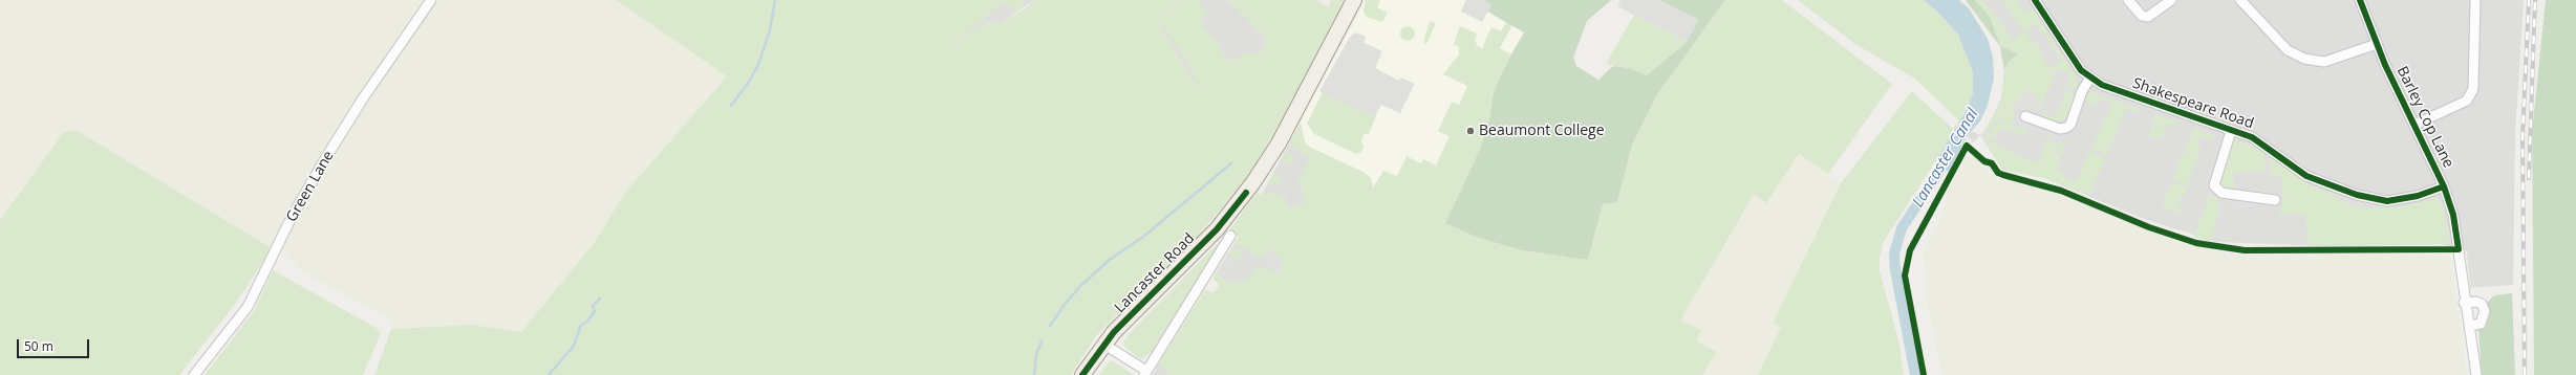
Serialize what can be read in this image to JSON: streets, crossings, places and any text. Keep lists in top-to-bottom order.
{
  "streets": {
    "main road": ["Lancaster Road"],
    "street": ["Shakespeare Road", "Barley Cop Lane", "Green Lane"]
  },
  "crossings": [
    ["Shakespeare Road", "Barley Cop Lane"]
  ],
  "water": ["Lancaster Canal"],
  "places": ["Beaumont College"],
  "scale_bar": "50 m"
}
